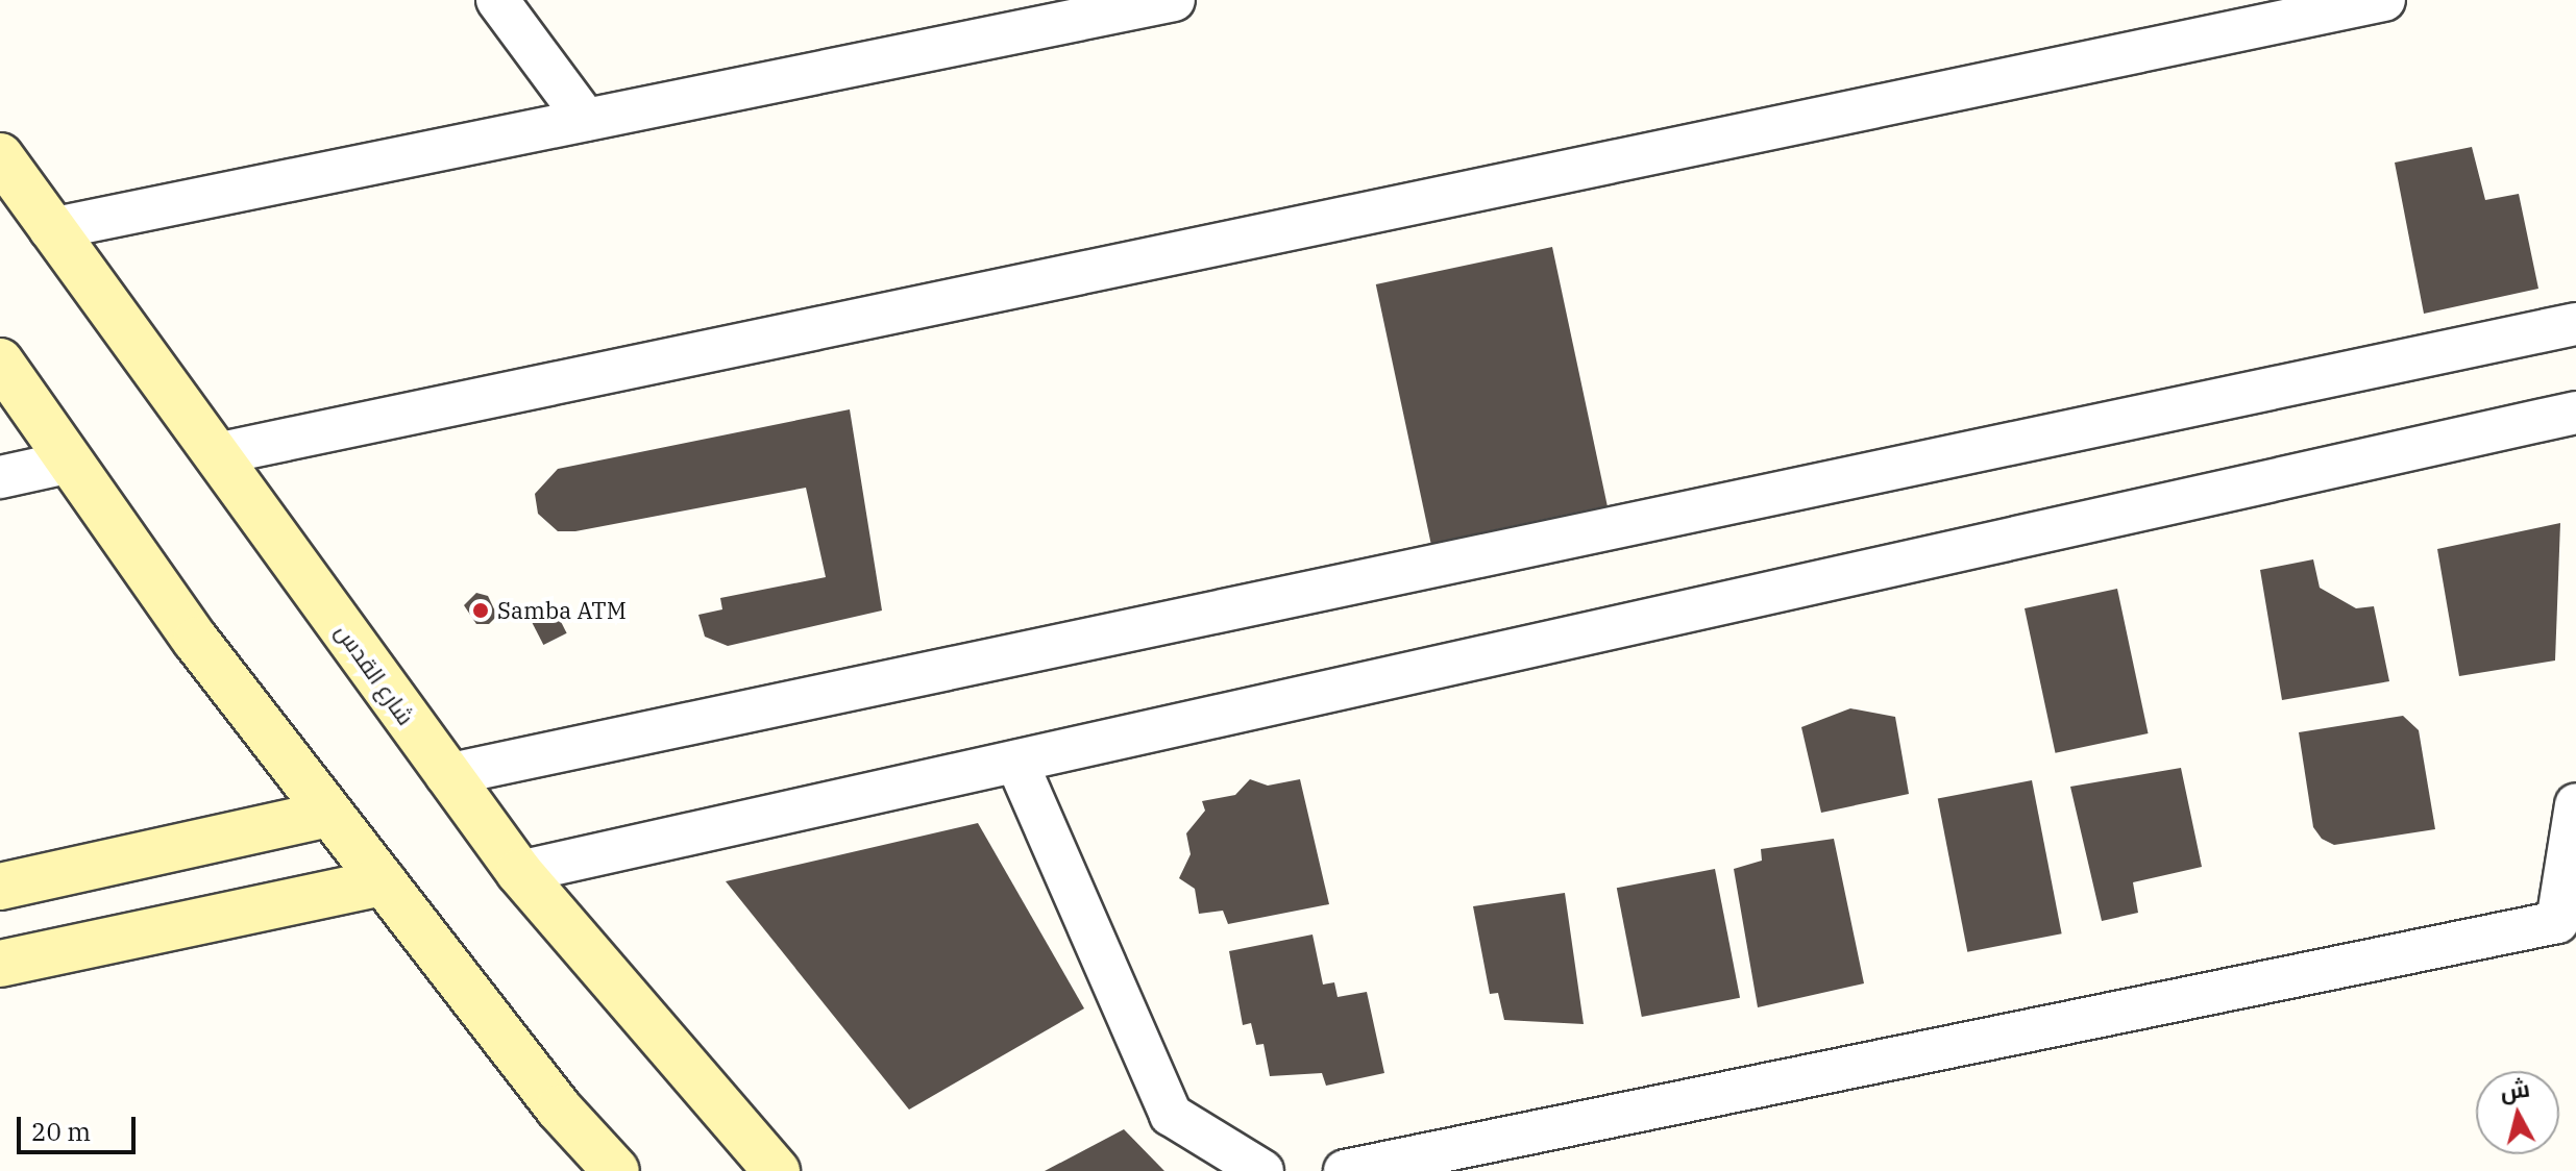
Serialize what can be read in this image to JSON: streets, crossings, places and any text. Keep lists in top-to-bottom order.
{
  "streets": {
    "main road": ["شارع القدس"]
  },
  "places": ["Samba ATM"],
  "scale_bar": "20 m",
  "north": "top"
}
